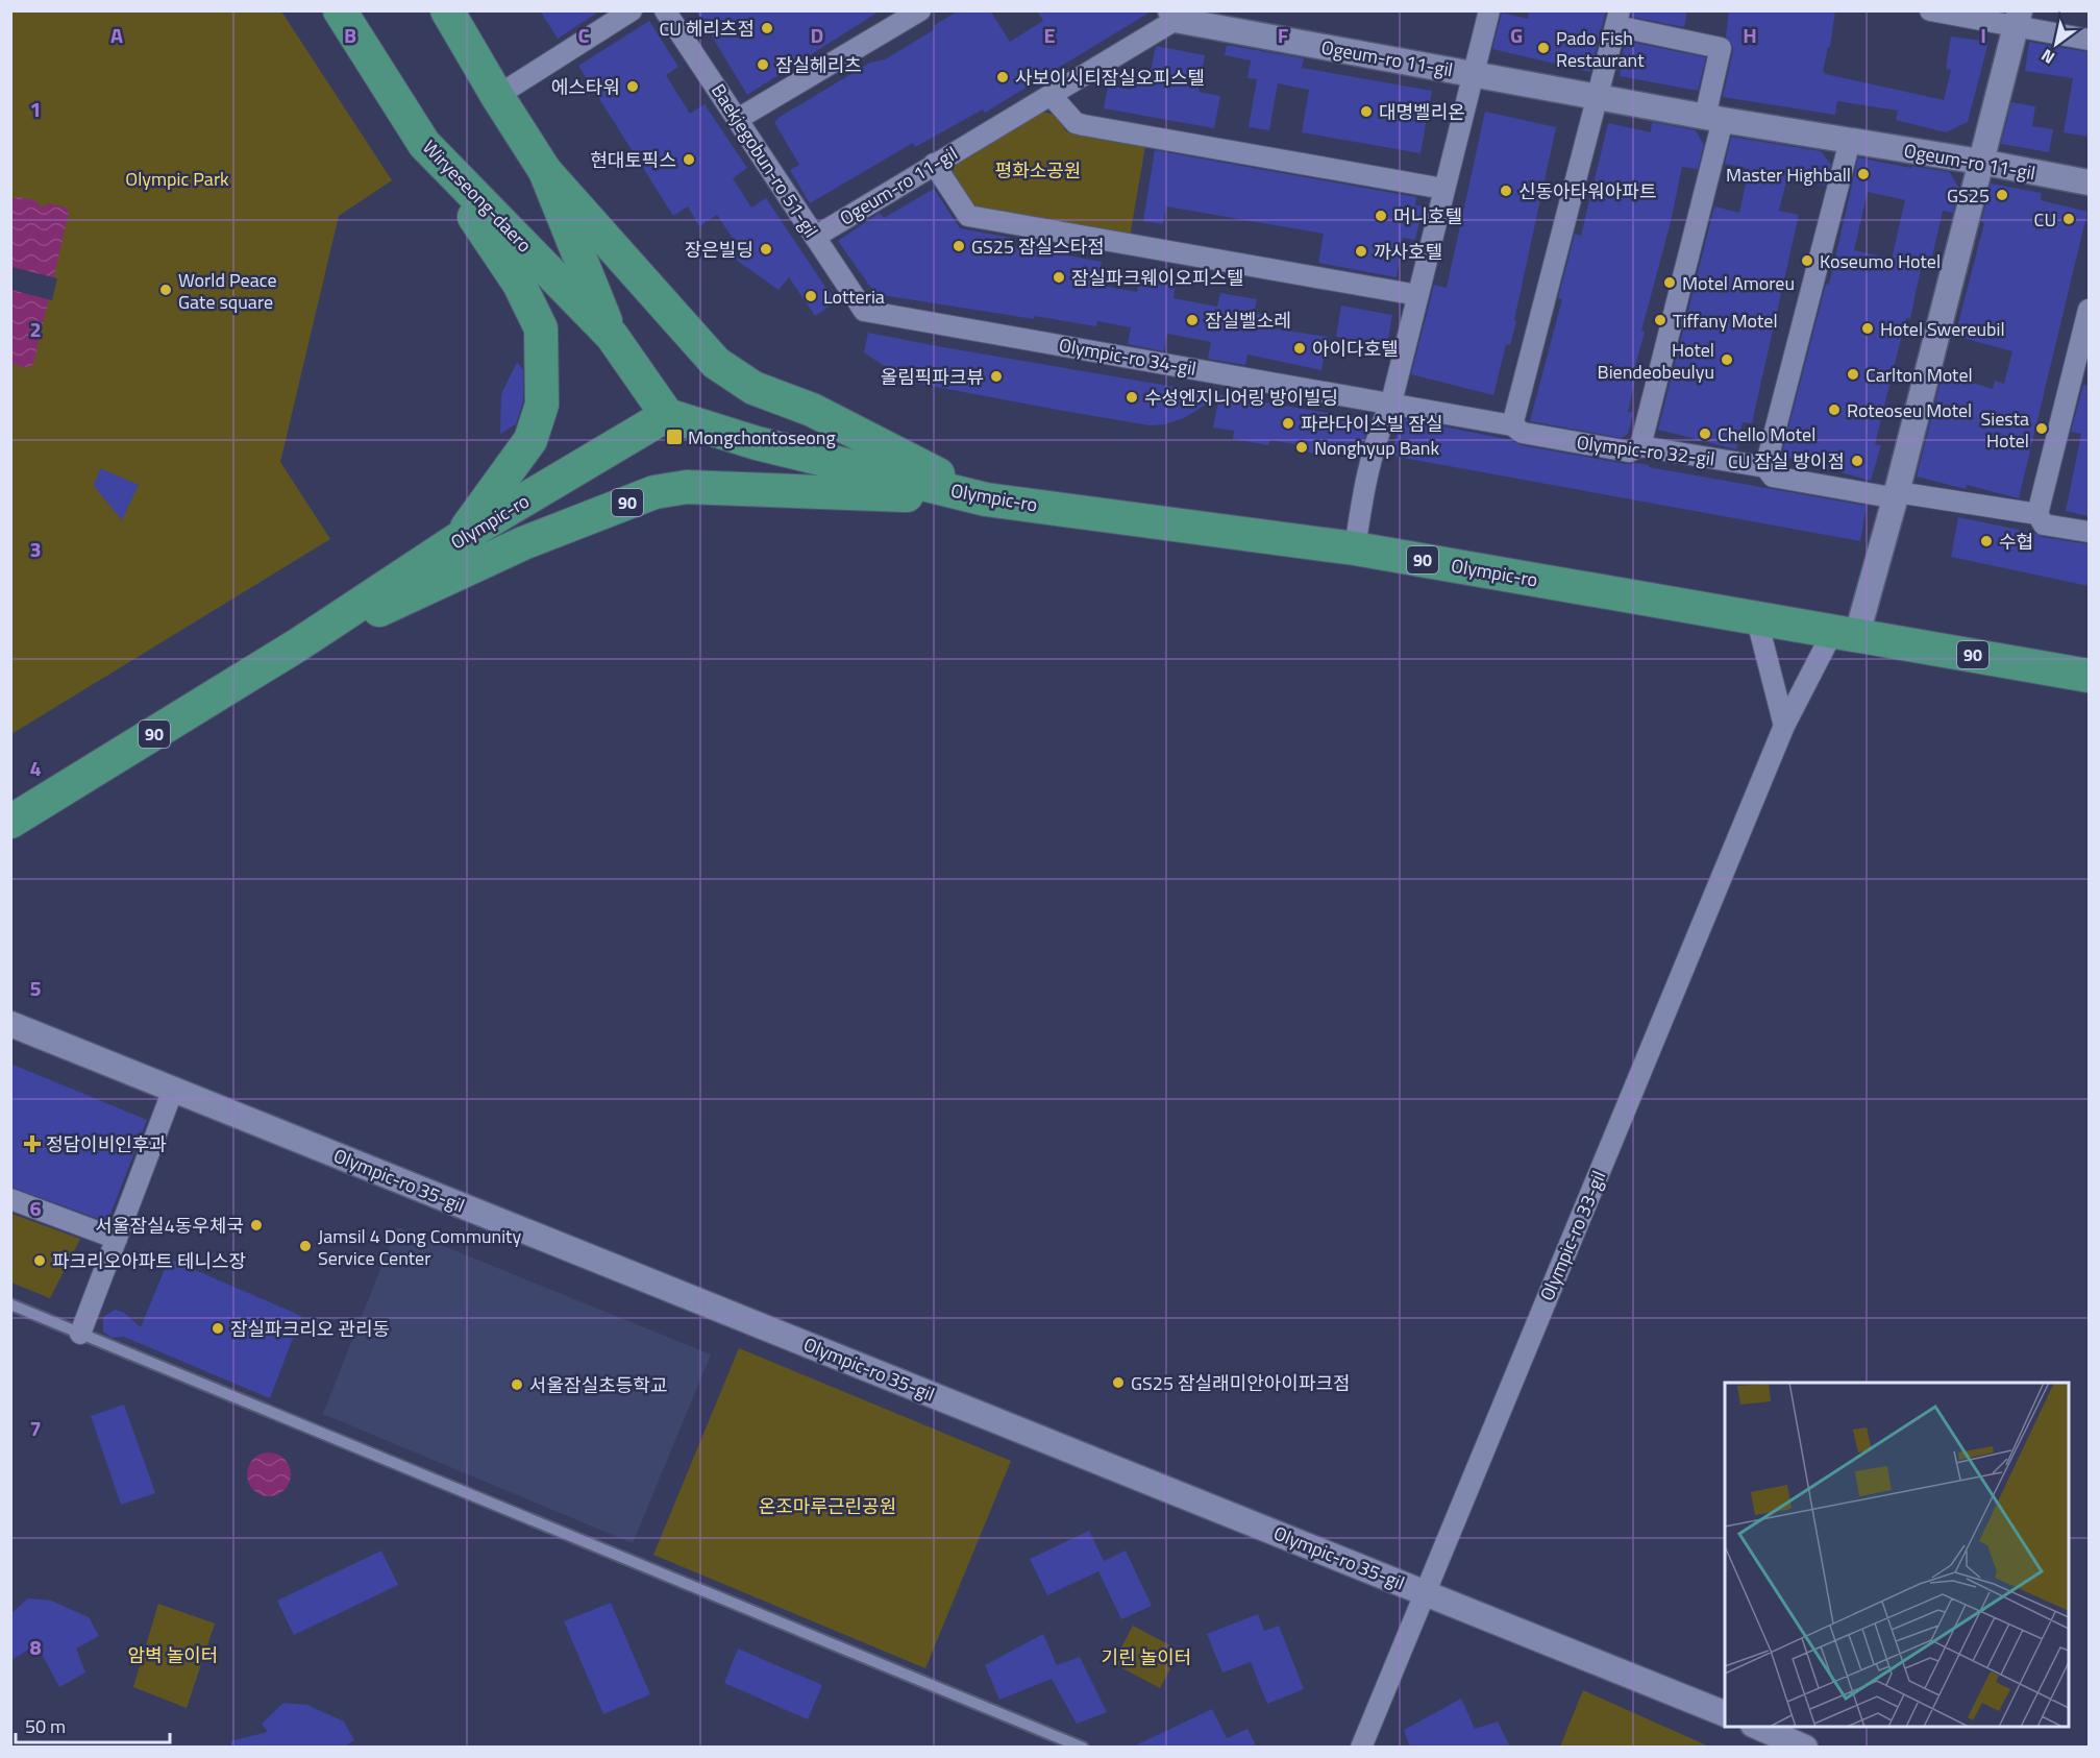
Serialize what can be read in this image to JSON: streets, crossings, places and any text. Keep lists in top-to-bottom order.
{
  "streets": {
    "main road": ["Wiryeseong-daero", "Olympic-ro", "90"],
    "street": [
      "Ogeum-ro 11-gil",
      "Baekjegobun-ro 51-gil",
      "Olympic-ro 34-gil",
      "Olympic-ro 32-gil",
      "Olympic-ro 35-gil",
      "Olympic-ro 33-gil"
    ]
  },
  "crossings": [
    ["Ogeum-ro 11-gil", "Baekjegobun-ro 51-gil"],
    ["Baekjegobun-ro 51-gil", "Olympic-ro 34-gil"],
    ["Wiryeseong-daero", "Olympic-ro"],
    ["Olympic-ro 34-gil", "Olympic-ro 32-gil"],
    ["Olympic-ro", "90"],
    ["Olympic-ro", "Olympic-ro 33-gil"],
    ["Olympic-ro 35-gil", "Olympic-ro 33-gil"]
  ],
  "parks": [
    "평화소공원",
    "Olympic Park",
    "온조마루근린공원",
    "암벽 놀이터",
    "기린 놀이터"
  ],
  "places": {
    "other": [
      "CU 헤리츠점",
      "Pado Fish Restaurant",
      "잠실헤리츠",
      "사보이시티잠실오피스텔",
      "에스타워",
      "대명벨리온",
      "현대토픽스",
      "Master Highball",
      "신동아타워아파트",
      "GS25",
      "머니호텔",
      "CU",
      "GS25 잠실스타점",
      "장은빌딩",
      "까사호텔",
      "Koseumo Hotel",
      "잠실파크웨이오피스텔",
      "Motel Amoreu",
      "World Peace Gate square",
      "Lotteria",
      "잠실벨소레",
      "Tiffany Motel",
      "Hotel Swereubil",
      "아이다호텔",
      "Hotel Biendeobeulyu",
      "Carlton Motel",
      "올림픽파크뷰",
      "수성엔지니어링 방이빌딩",
      "Roteoseu Motel",
      "파라다이스빌 잠실",
      "Siesta Hotel",
      "Chello Motel",
      "Nonghyup Bank",
      "CU 잠실 방이점",
      "수협",
      "서울잠실4동우체국",
      "Jamsil 4 Dong Community Service Center",
      "파크리오아파트 테니스장",
      "잠실파크리오 관리동",
      "GS25 잠실래미안아이파크점",
      "서울잠실초등학교"
    ],
    "transit": ["Mongchontoseong"],
    "health": ["정담이비인후과"]
  },
  "scale_bar": "50 m",
  "north": "bottom left",
  "grid": {
    "columns": [
      "A",
      "B",
      "C",
      "D",
      "E",
      "F",
      "G",
      "H",
      "I"
    ],
    "rows": [
      "1",
      "2",
      "3",
      "4",
      "5",
      "6",
      "7",
      "8"
    ]
  }
}
